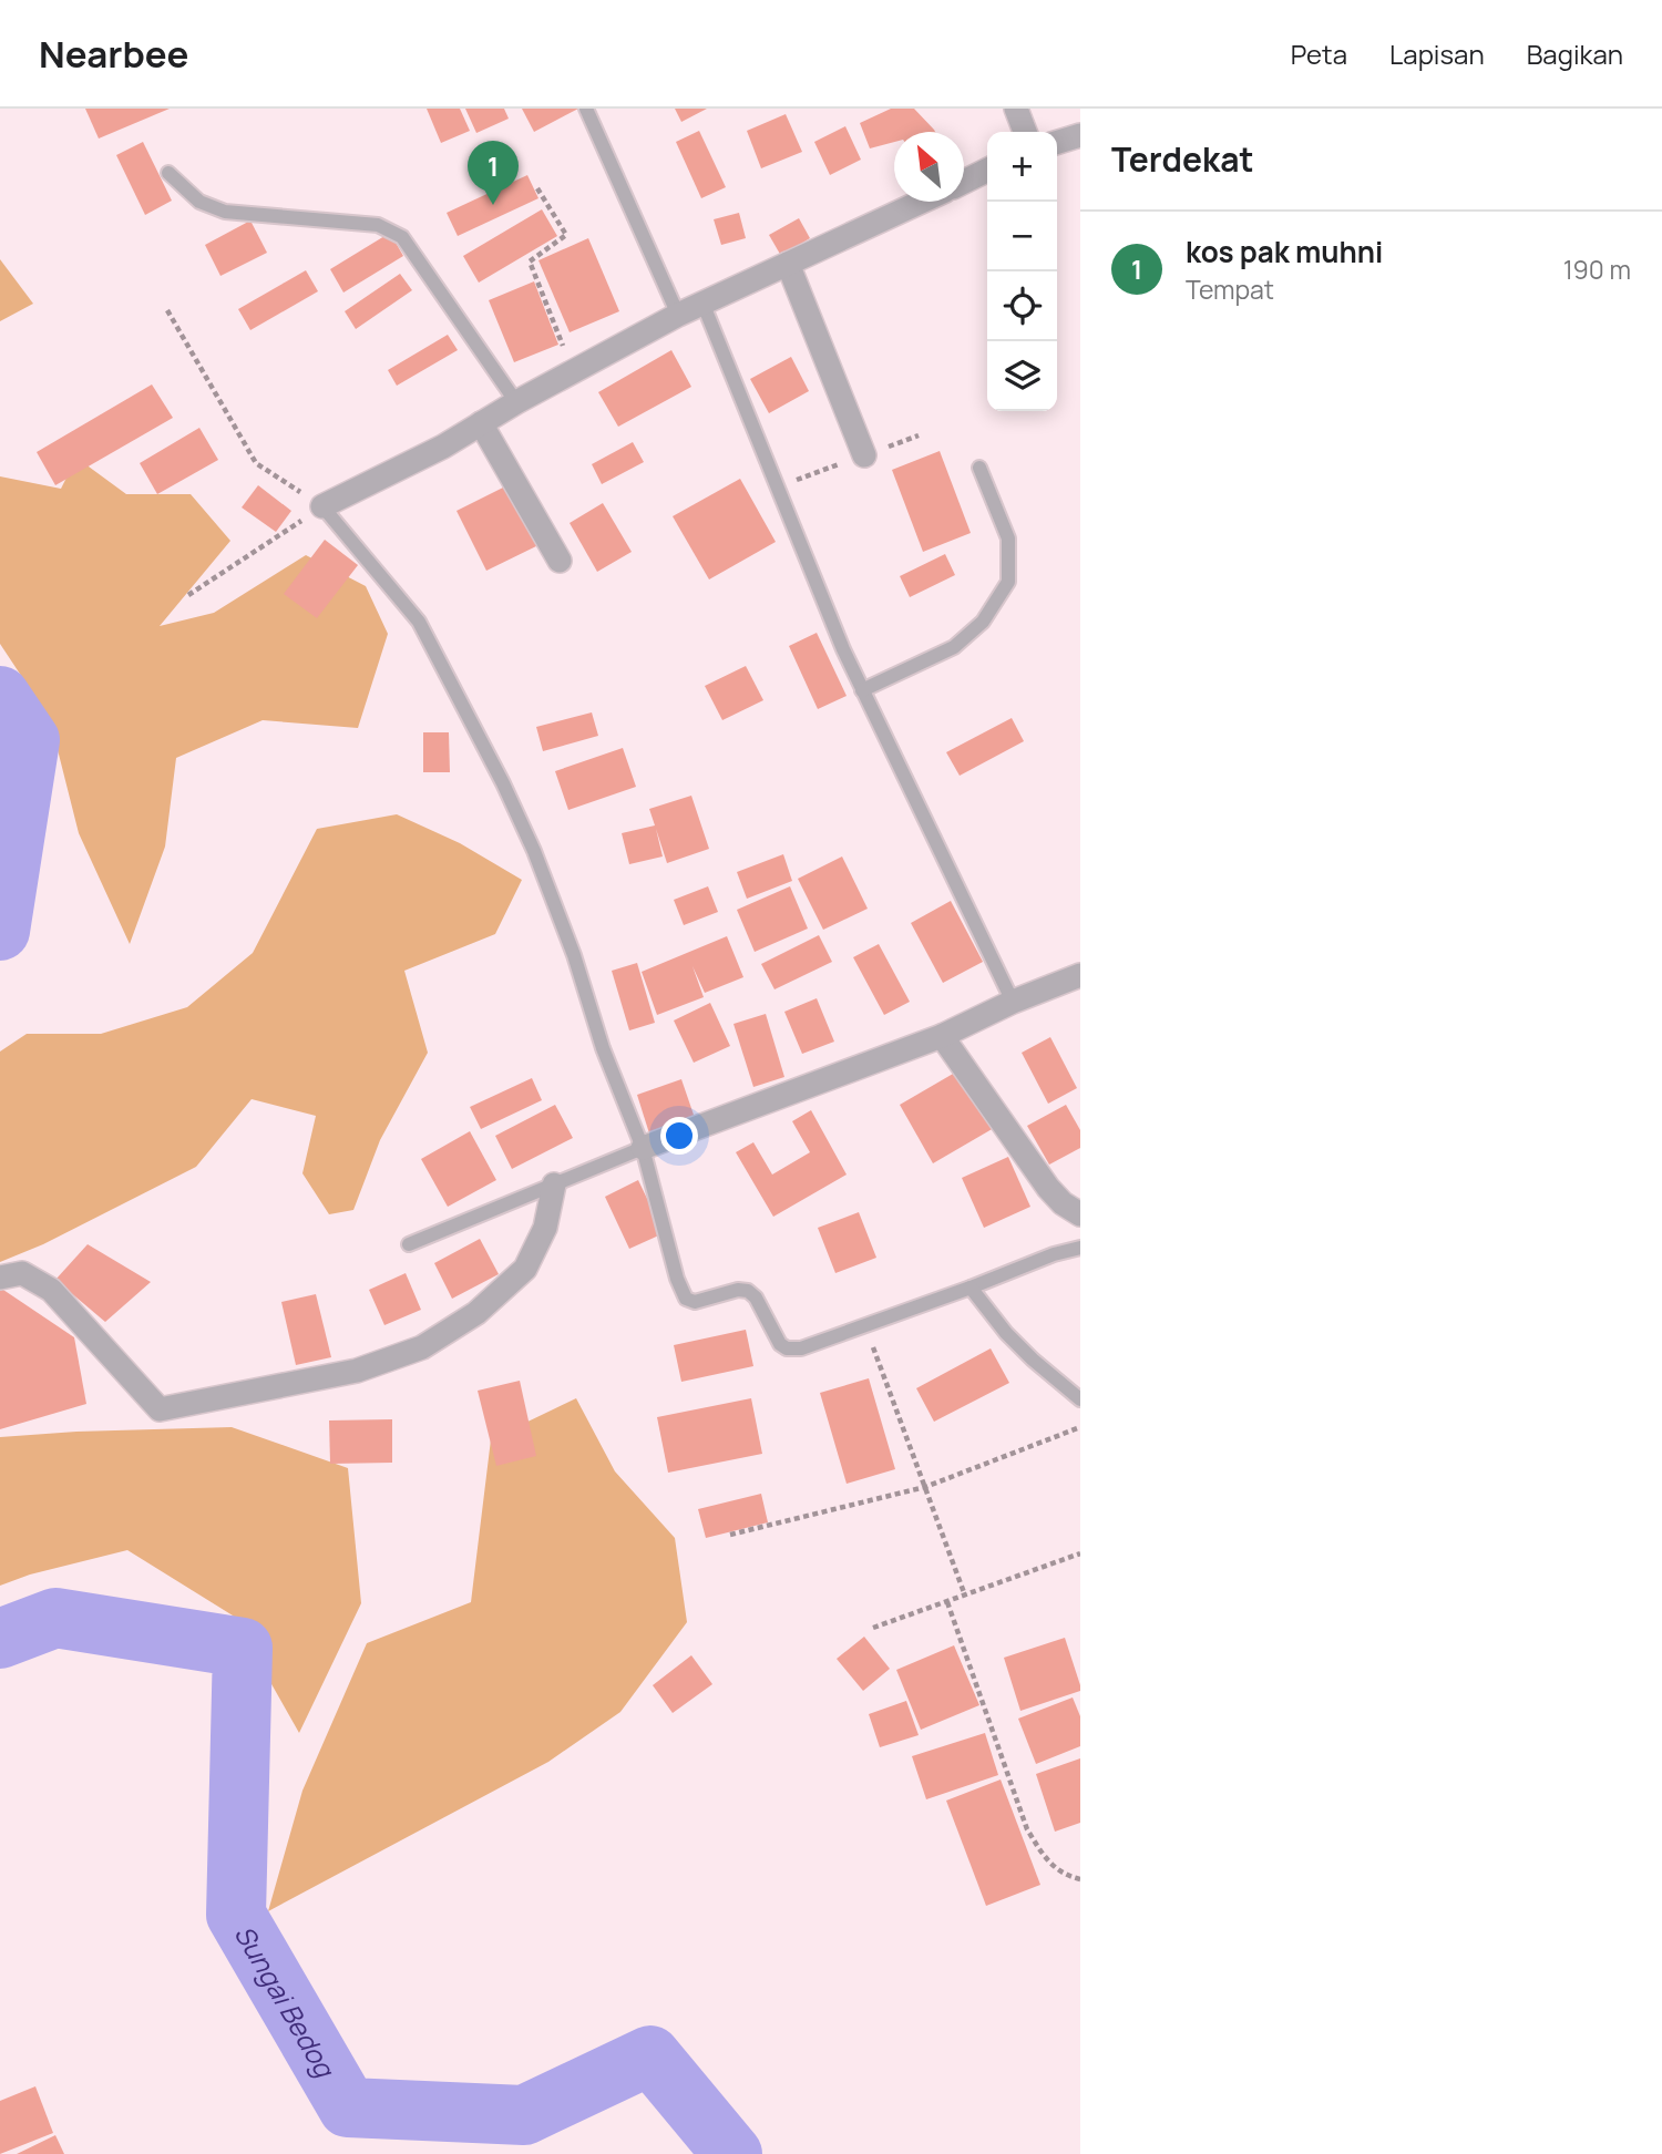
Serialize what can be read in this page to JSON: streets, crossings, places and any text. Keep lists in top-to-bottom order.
{
  "water": ["Sungai Bedog"],
  "north": "top left",
  "page": {
    "header": "Nearbee",
    "nav": ["Peta", "Lapisan", "Bagikan"],
    "heading": "Terdekat",
    "map_buttons": ["+", "−"],
    "pins": "1",
    "list": [
      {
        "mark": "1",
        "name": "kos pak muhni",
        "note": "Tempat",
        "value": "190 m"
      }
    ]
  }
}
